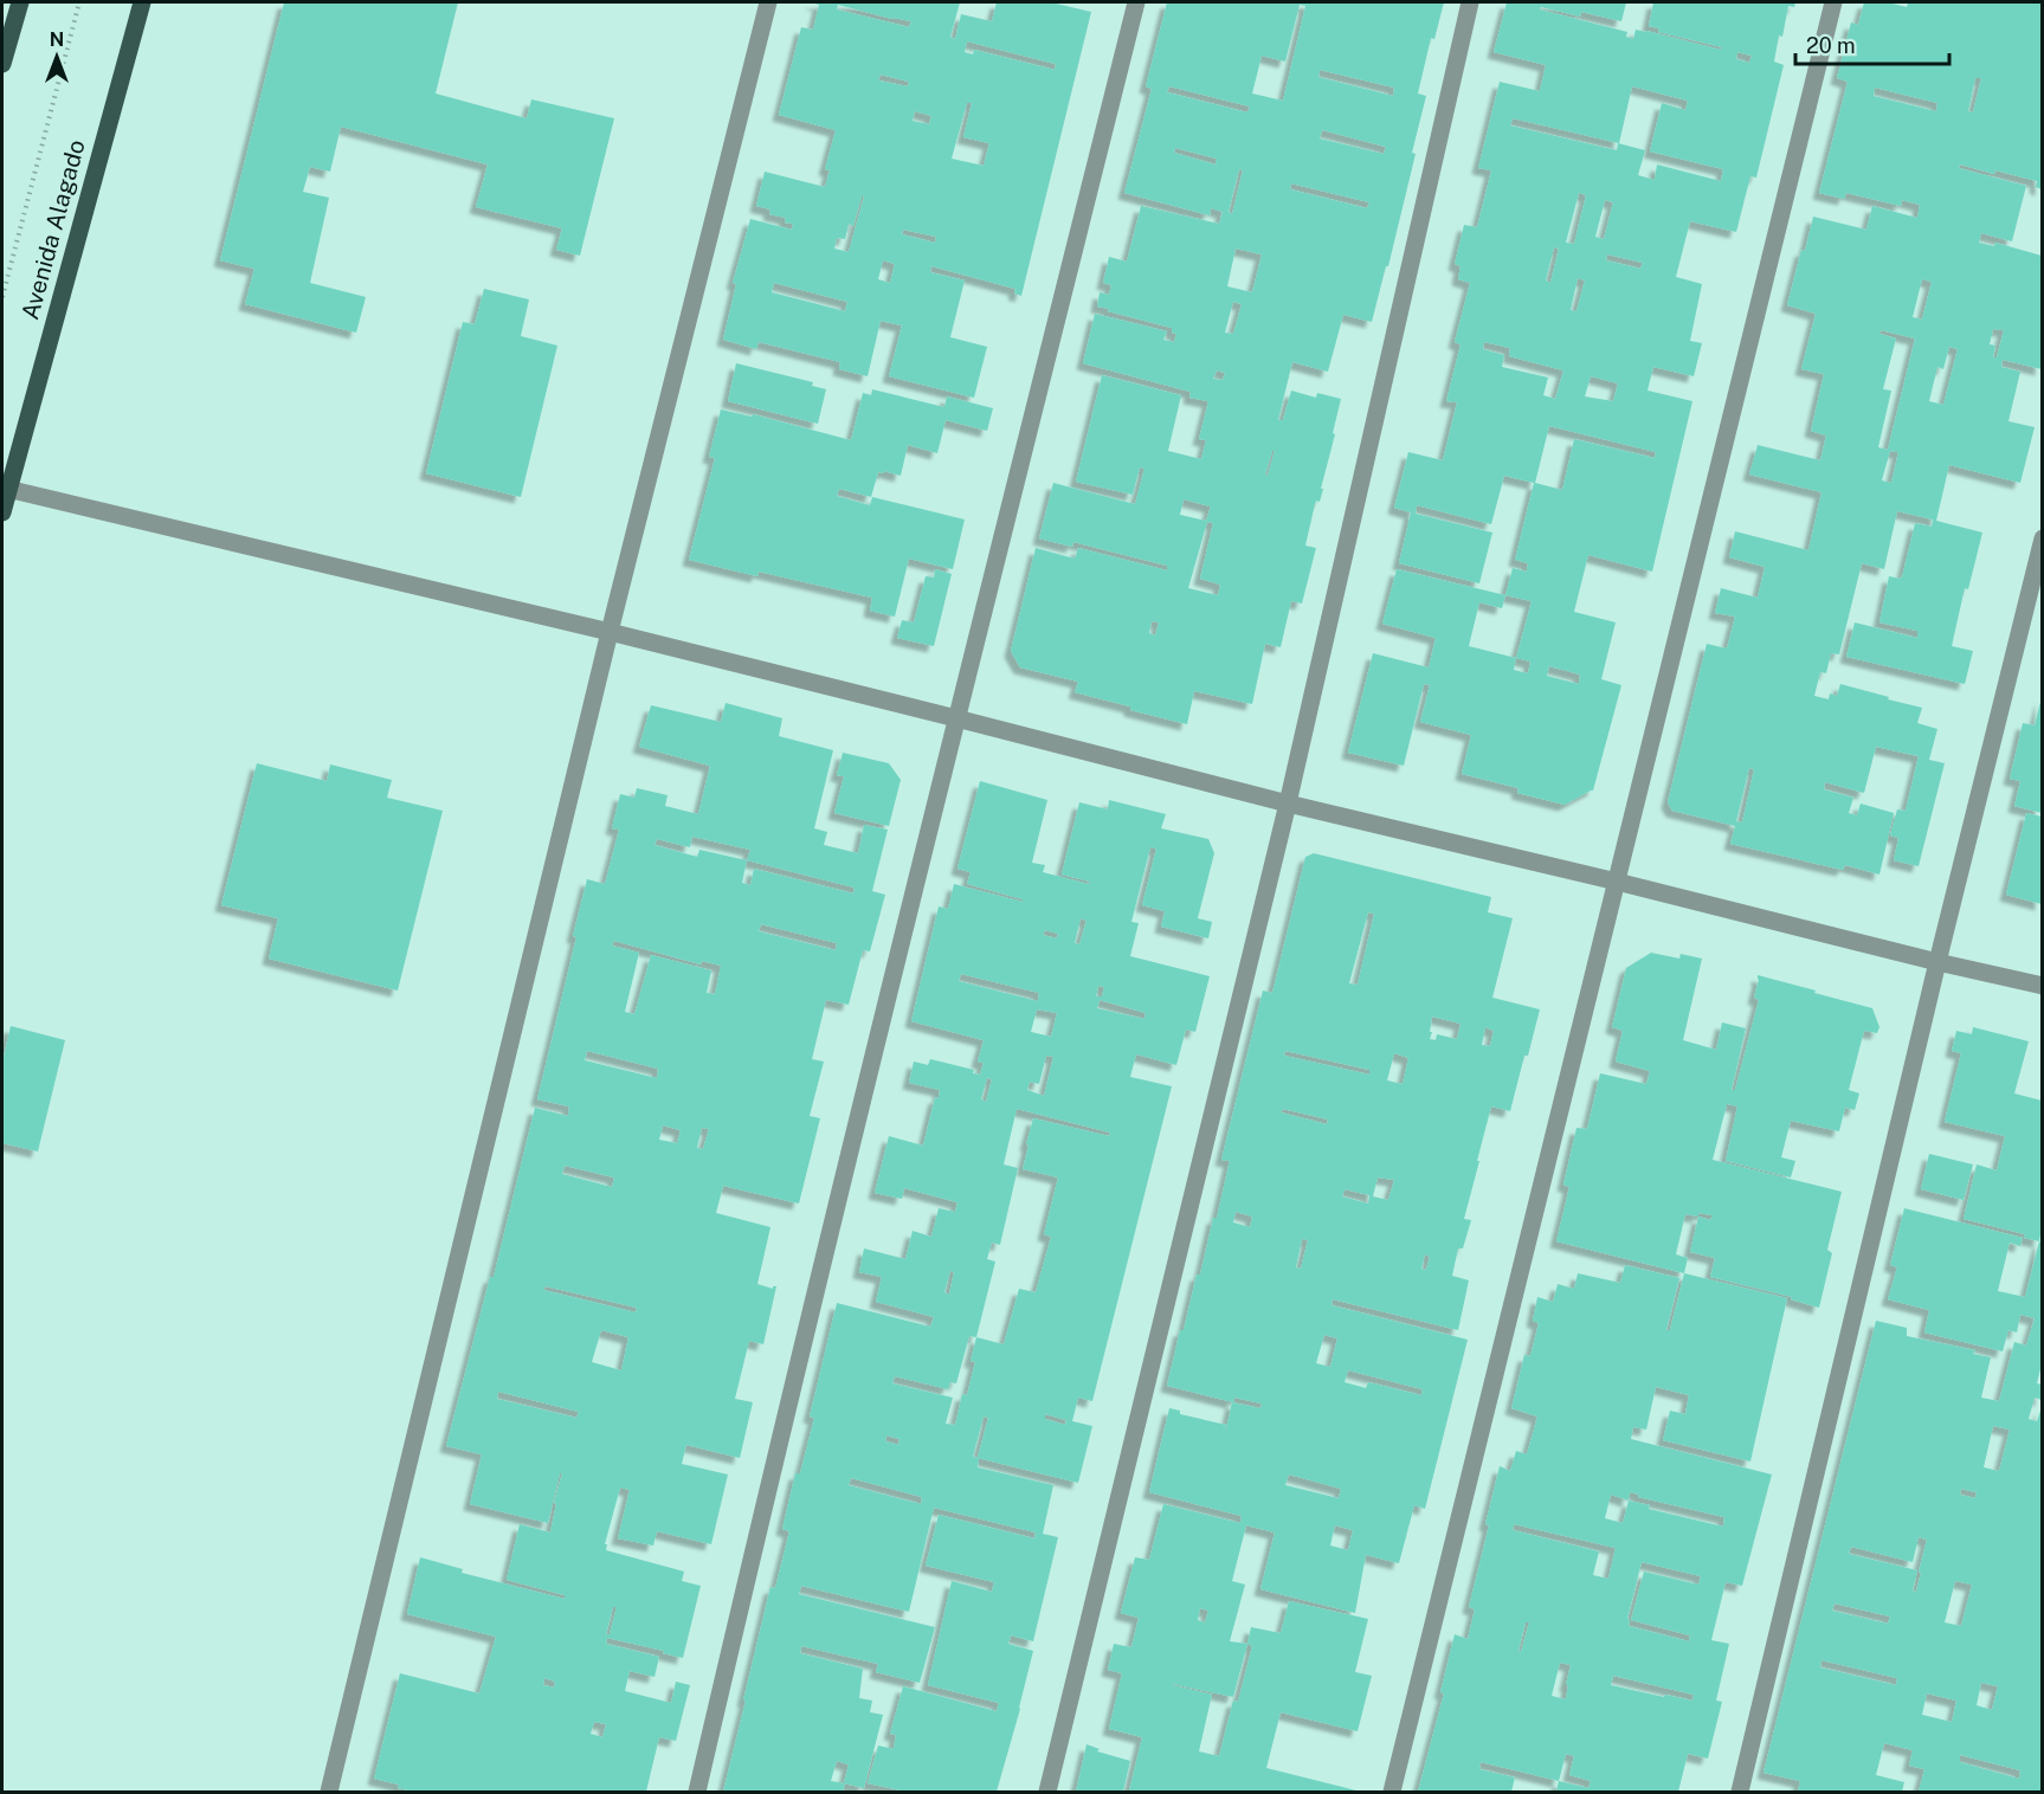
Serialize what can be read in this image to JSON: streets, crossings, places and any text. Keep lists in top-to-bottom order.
{
  "streets": {
    "main road": ["Avenida Alagado"]
  },
  "scale_bar": "20 m",
  "north": "top"
}
